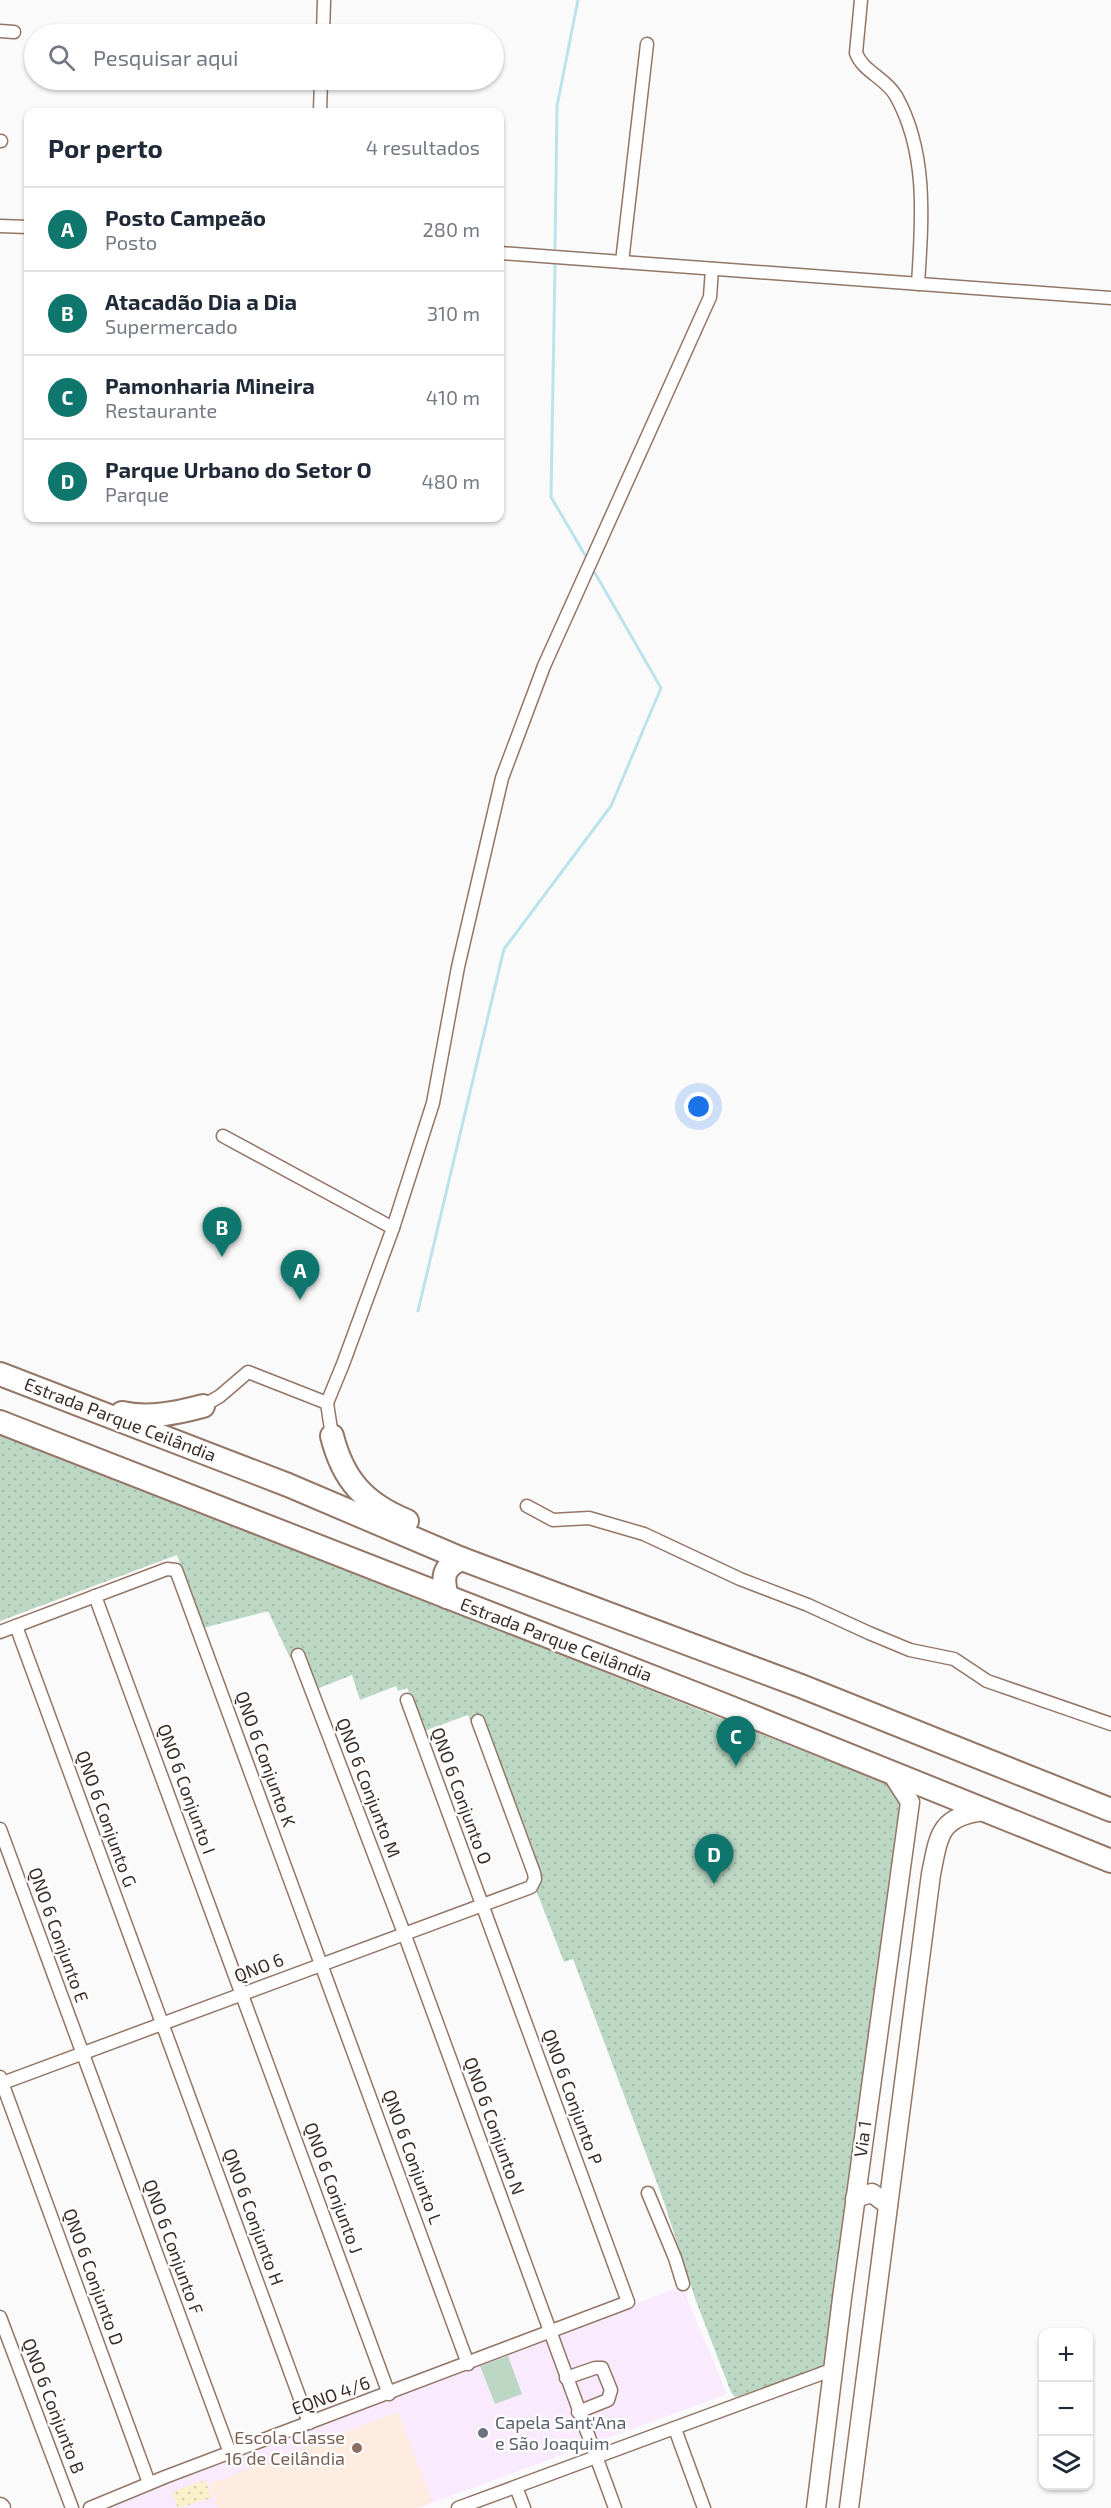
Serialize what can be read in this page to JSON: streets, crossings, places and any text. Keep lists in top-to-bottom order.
{
  "streets": {
    "highway": ["Estrada Parque Ceilândia"],
    "main road": ["Via 1"],
    "street": [
      "QNO 6 Conjunto K",
      "QNO 6 Conjunto M",
      "QNO 6 Conjunto I",
      "QNO 6 Conjunto O",
      "QNO 6 Conjunto G",
      "QNO 6 Conjunto E",
      "QNO 6",
      "QNO 6 Conjunto P",
      "QNO 6 Conjunto N",
      "QNO 6 Conjunto L",
      "QNO 6 Conjunto J",
      "QNO 6 Conjunto H",
      "QNO 6 Conjunto F",
      "QNO 6 Conjunto D",
      "EQNO 4/6",
      "QNO 6 Conjunto B"
    ]
  },
  "crossings": [
    ["Estrada Parque Ceilândia", "Via 1"],
    ["QNO 6 Conjunto K", "QNO 6 Conjunto I"],
    ["QNO 6 Conjunto K", "QNO 6"],
    ["QNO 6 Conjunto K", "QNO 6 Conjunto L"],
    ["QNO 6 Conjunto M", "QNO 6"],
    ["QNO 6 Conjunto M", "QNO 6 Conjunto N"],
    ["QNO 6 Conjunto I", "QNO 6"],
    ["QNO 6 Conjunto I", "QNO 6 Conjunto J"],
    ["QNO 6 Conjunto O", "QNO 6"],
    ["QNO 6 Conjunto O", "QNO 6 Conjunto P"],
    ["QNO 6 Conjunto G", "QNO 6"],
    ["QNO 6 Conjunto G", "QNO 6 Conjunto H"],
    ["QNO 6 Conjunto E", "QNO 6"],
    ["QNO 6 Conjunto E", "QNO 6 Conjunto F"],
    ["QNO 6", "QNO 6 Conjunto P"],
    ["QNO 6", "QNO 6 Conjunto N"],
    ["QNO 6", "QNO 6 Conjunto L"],
    ["QNO 6", "QNO 6 Conjunto J"],
    ["QNO 6", "QNO 6 Conjunto H"],
    ["QNO 6", "QNO 6 Conjunto F"],
    ["QNO 6", "QNO 6 Conjunto D"],
    ["QNO 6 Conjunto P", "EQNO 4/6"],
    ["QNO 6 Conjunto N", "EQNO 4/6"],
    ["QNO 6 Conjunto L", "EQNO 4/6"],
    ["QNO 6 Conjunto J", "EQNO 4/6"],
    ["QNO 6 Conjunto H", "EQNO 4/6"],
    ["QNO 6 Conjunto F", "EQNO 4/6"],
    ["QNO 6 Conjunto D", "EQNO 4/6"]
  ],
  "places": ["Capela Sant'Ana e São Joaquim", "Escola Classe 16 de Ceilândia"],
  "page": {
    "search": "Pesquisar aqui",
    "heading": ["Por perto", "4 resultados"],
    "list": [
      {
        "mark": "A",
        "name": "Posto Campeão",
        "note": "Posto",
        "value": "280 m"
      },
      {
        "mark": "B",
        "name": "Atacadão Dia a Dia",
        "note": "Supermercado",
        "value": "310 m"
      },
      {
        "mark": "C",
        "name": "Pamonharia Mineira",
        "note": "Restaurante",
        "value": "410 m"
      },
      {
        "mark": "D",
        "name": "Parque Urbano do Setor O",
        "note": "Parque",
        "value": "480 m"
      }
    ],
    "pins": [
      "B",
      "A",
      "C",
      "D"
    ],
    "map_buttons": ["+", "−"]
  }
}
